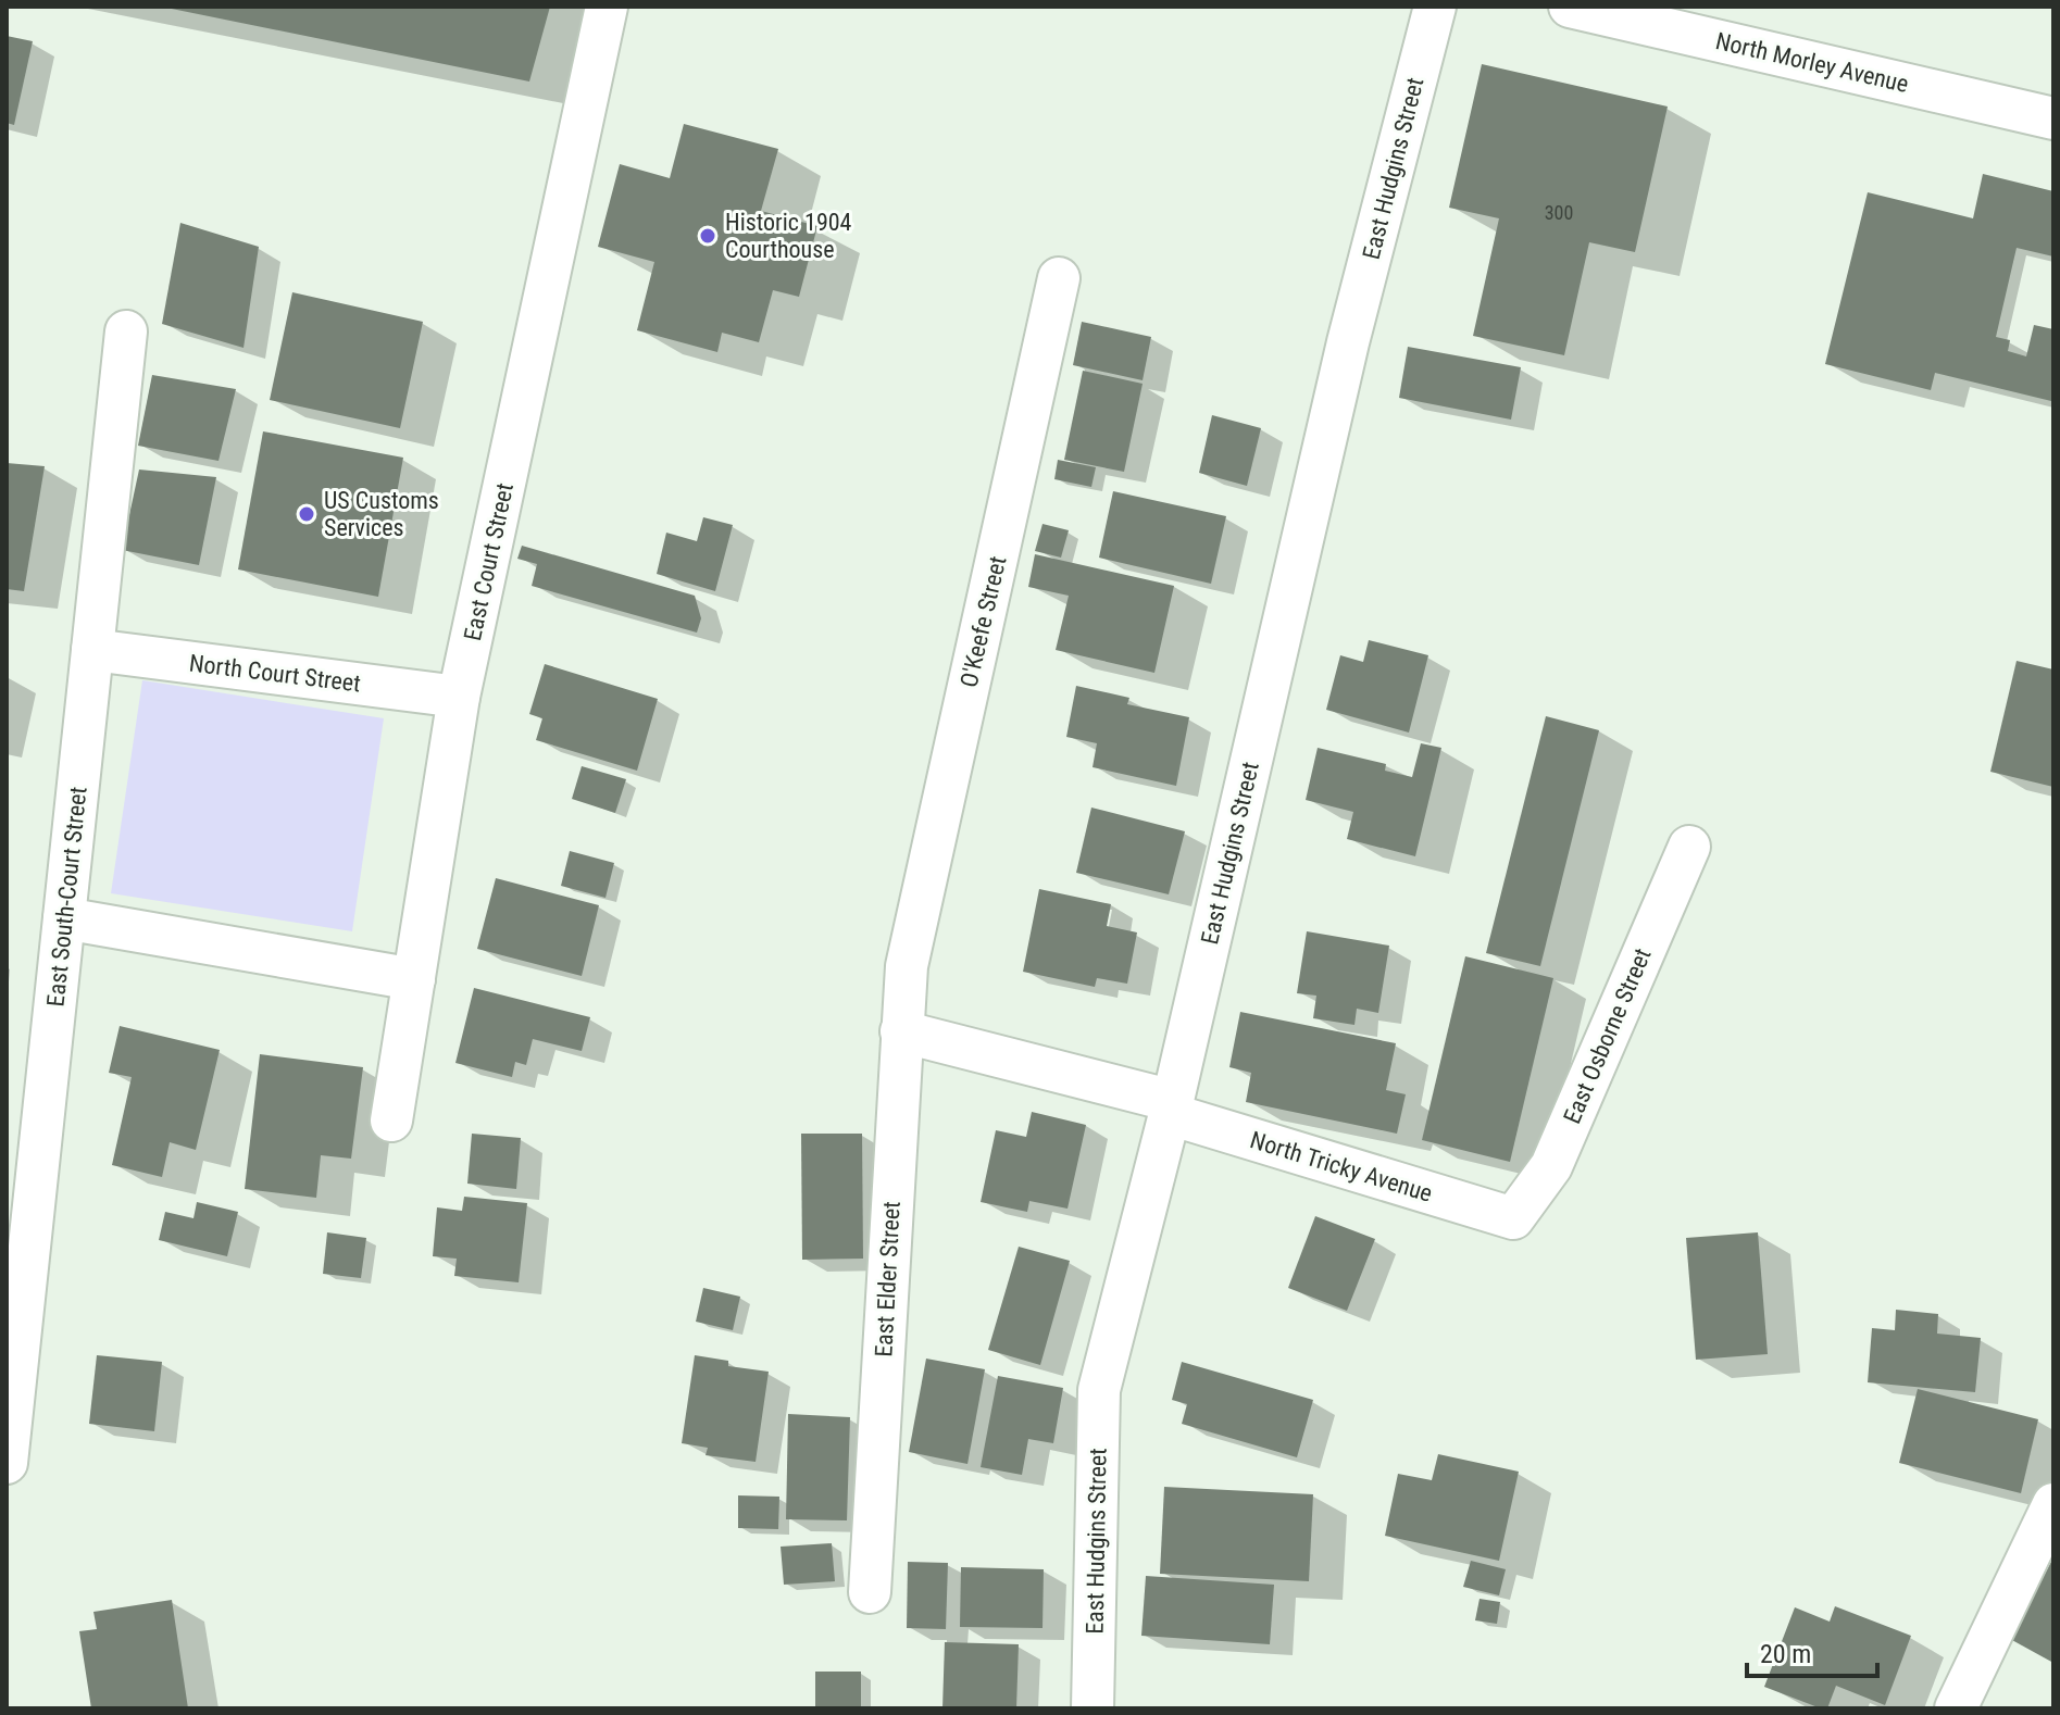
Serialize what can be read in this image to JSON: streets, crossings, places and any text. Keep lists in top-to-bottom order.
{
  "streets": {
    "street": [
      "North Morley Avenue",
      "East Hudgins Street",
      "East Court Street",
      "O'Keefe Street",
      "North Court Street",
      "East South-Court Street",
      "East Osborne Street",
      "North Tricky Avenue",
      "East Elder Street"
    ]
  },
  "crossings": [
    ["East Hudgins Street", "North Tricky Avenue"],
    ["East Court Street", "North Court Street"],
    ["O'Keefe Street", "East Elder Street"],
    ["North Court Street", "East South-Court Street"],
    ["East Osborne Street", "North Tricky Avenue"],
    ["North Tricky Avenue", "East Elder Street"]
  ],
  "places": ["Historic 1904 Courthouse", "US Customs Services"],
  "house_numbers": ["300"],
  "scale_bar": "20 m"
}
